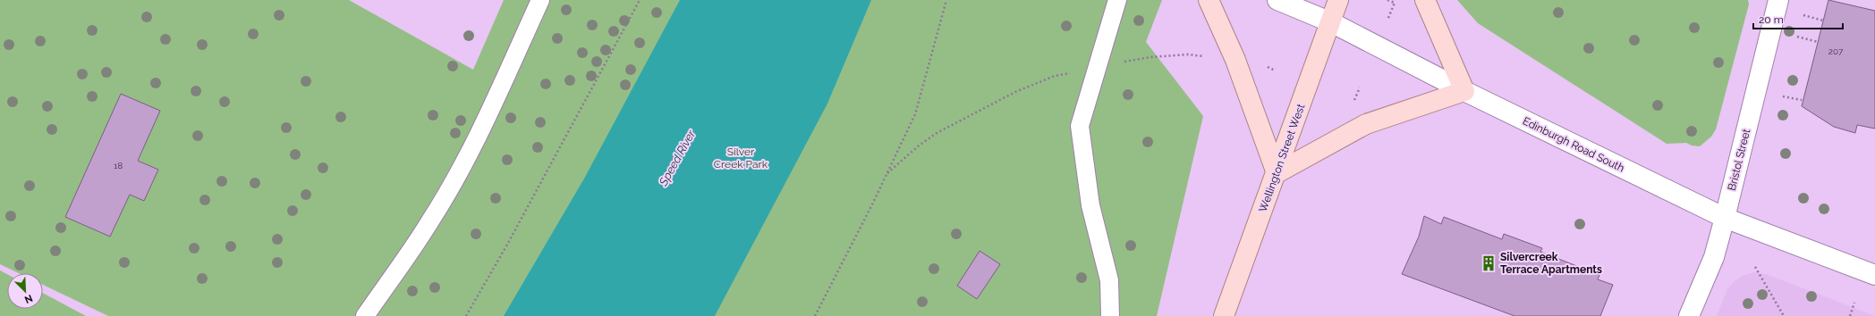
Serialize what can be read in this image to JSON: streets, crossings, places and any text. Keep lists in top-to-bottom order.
{
  "streets": {
    "main road": ["Edinburgh Road South", "Wellington Street West", "Bristol Street"]
  },
  "crossings": [
    ["Edinburgh Road South", "Wellington Street West"],
    ["Edinburgh Road South", "Bristol Street"]
  ],
  "water": ["Speed River"],
  "parks": ["Silver Creek Park"],
  "places": {
    "building": ["Silvercreek Terrace Apartments"]
  },
  "house_numbers": ["207", "18"],
  "scale_bar": "20 m",
  "north": "bottom right"
}
